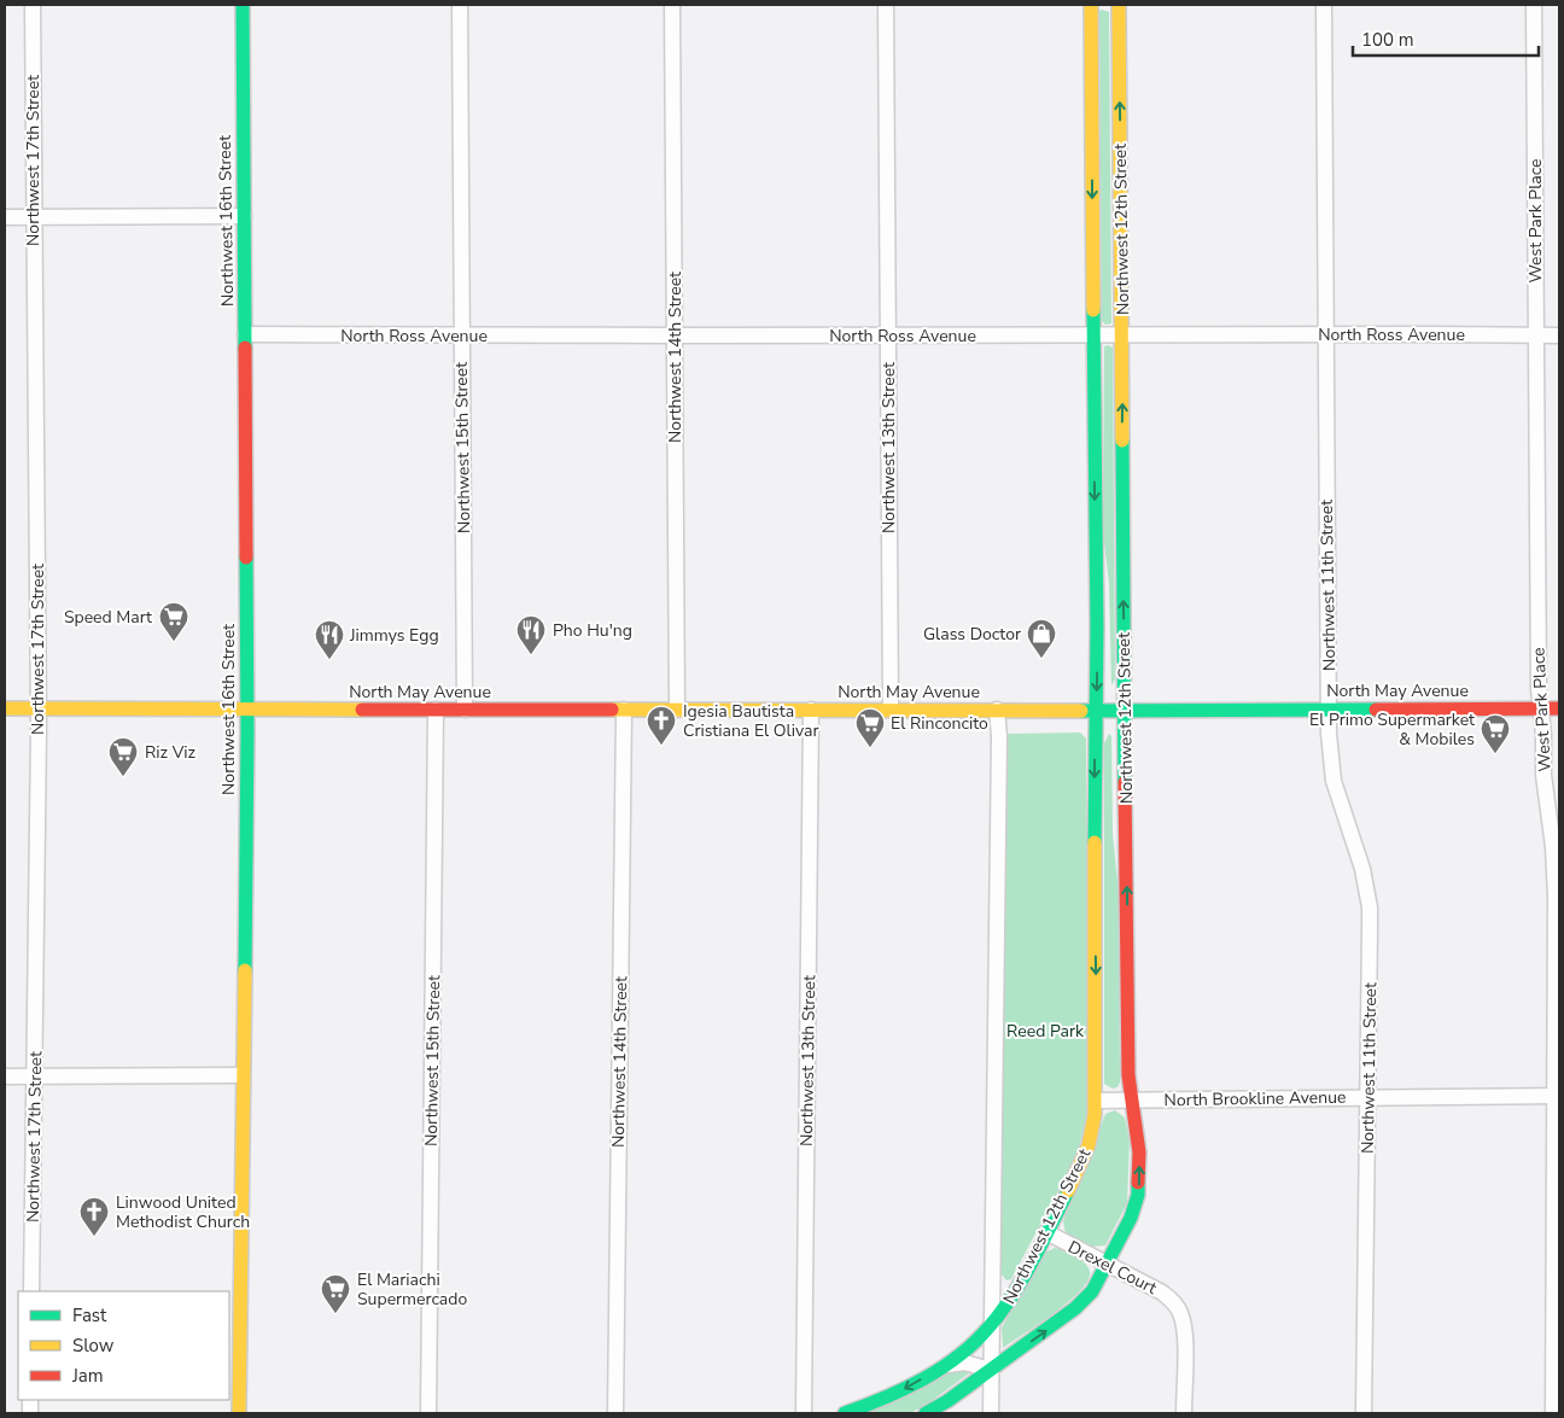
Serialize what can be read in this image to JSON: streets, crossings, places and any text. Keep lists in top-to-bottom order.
{
  "streets": {
    "street": [
      "Northwest 17th Street",
      "Northwest 16th Street",
      "West Park Place",
      "Northwest 12th Street",
      "North Ross Avenue",
      "Northwest 14th Street",
      "Northwest 15th Street",
      "Northwest 13th Street",
      "Northwest 11th Street",
      "North May Avenue",
      "North Brookline Avenue",
      "Drexel Court"
    ]
  },
  "crossings": [
    ["Northwest 17th Street", "North May Avenue"],
    ["Northwest 16th Street", "North Ross Avenue"],
    ["Northwest 16th Street", "North May Avenue"],
    ["West Park Place", "North Ross Avenue"],
    ["West Park Place", "North May Avenue"],
    ["West Park Place", "North Brookline Avenue"],
    ["Northwest 12th Street", "North Ross Avenue"],
    ["Northwest 12th Street", "North May Avenue"],
    ["Northwest 12th Street", "North Brookline Avenue"],
    ["Northwest 12th Street", "Drexel Court"],
    ["North Ross Avenue", "Northwest 14th Street"],
    ["North Ross Avenue", "Northwest 15th Street"],
    ["North Ross Avenue", "Northwest 13th Street"],
    ["North Ross Avenue", "Northwest 11th Street"],
    ["Northwest 14th Street", "North May Avenue"],
    ["Northwest 15th Street", "North May Avenue"],
    ["Northwest 13th Street", "North May Avenue"],
    ["Northwest 11th Street", "North May Avenue"],
    ["Northwest 11th Street", "North Brookline Avenue"]
  ],
  "parks": ["Reed Park"],
  "places": {
    "supermarket": [
      "Speed Mart",
      "El Rinconcito",
      "El Primo Supermarket & Mobiles",
      "Riz Viz",
      "El Mariachi Supermercado"
    ],
    "restaurant": ["Pho Hu'ng", "Jimmys Egg"],
    "shop": ["Glass Doctor"],
    "church": ["Igesia Bautista Cristiana El Olivar", "Linwood United Methodist Church"]
  },
  "legend": ["Fast", "Slow", "Jam"],
  "scale_bar": "100 m"
}
